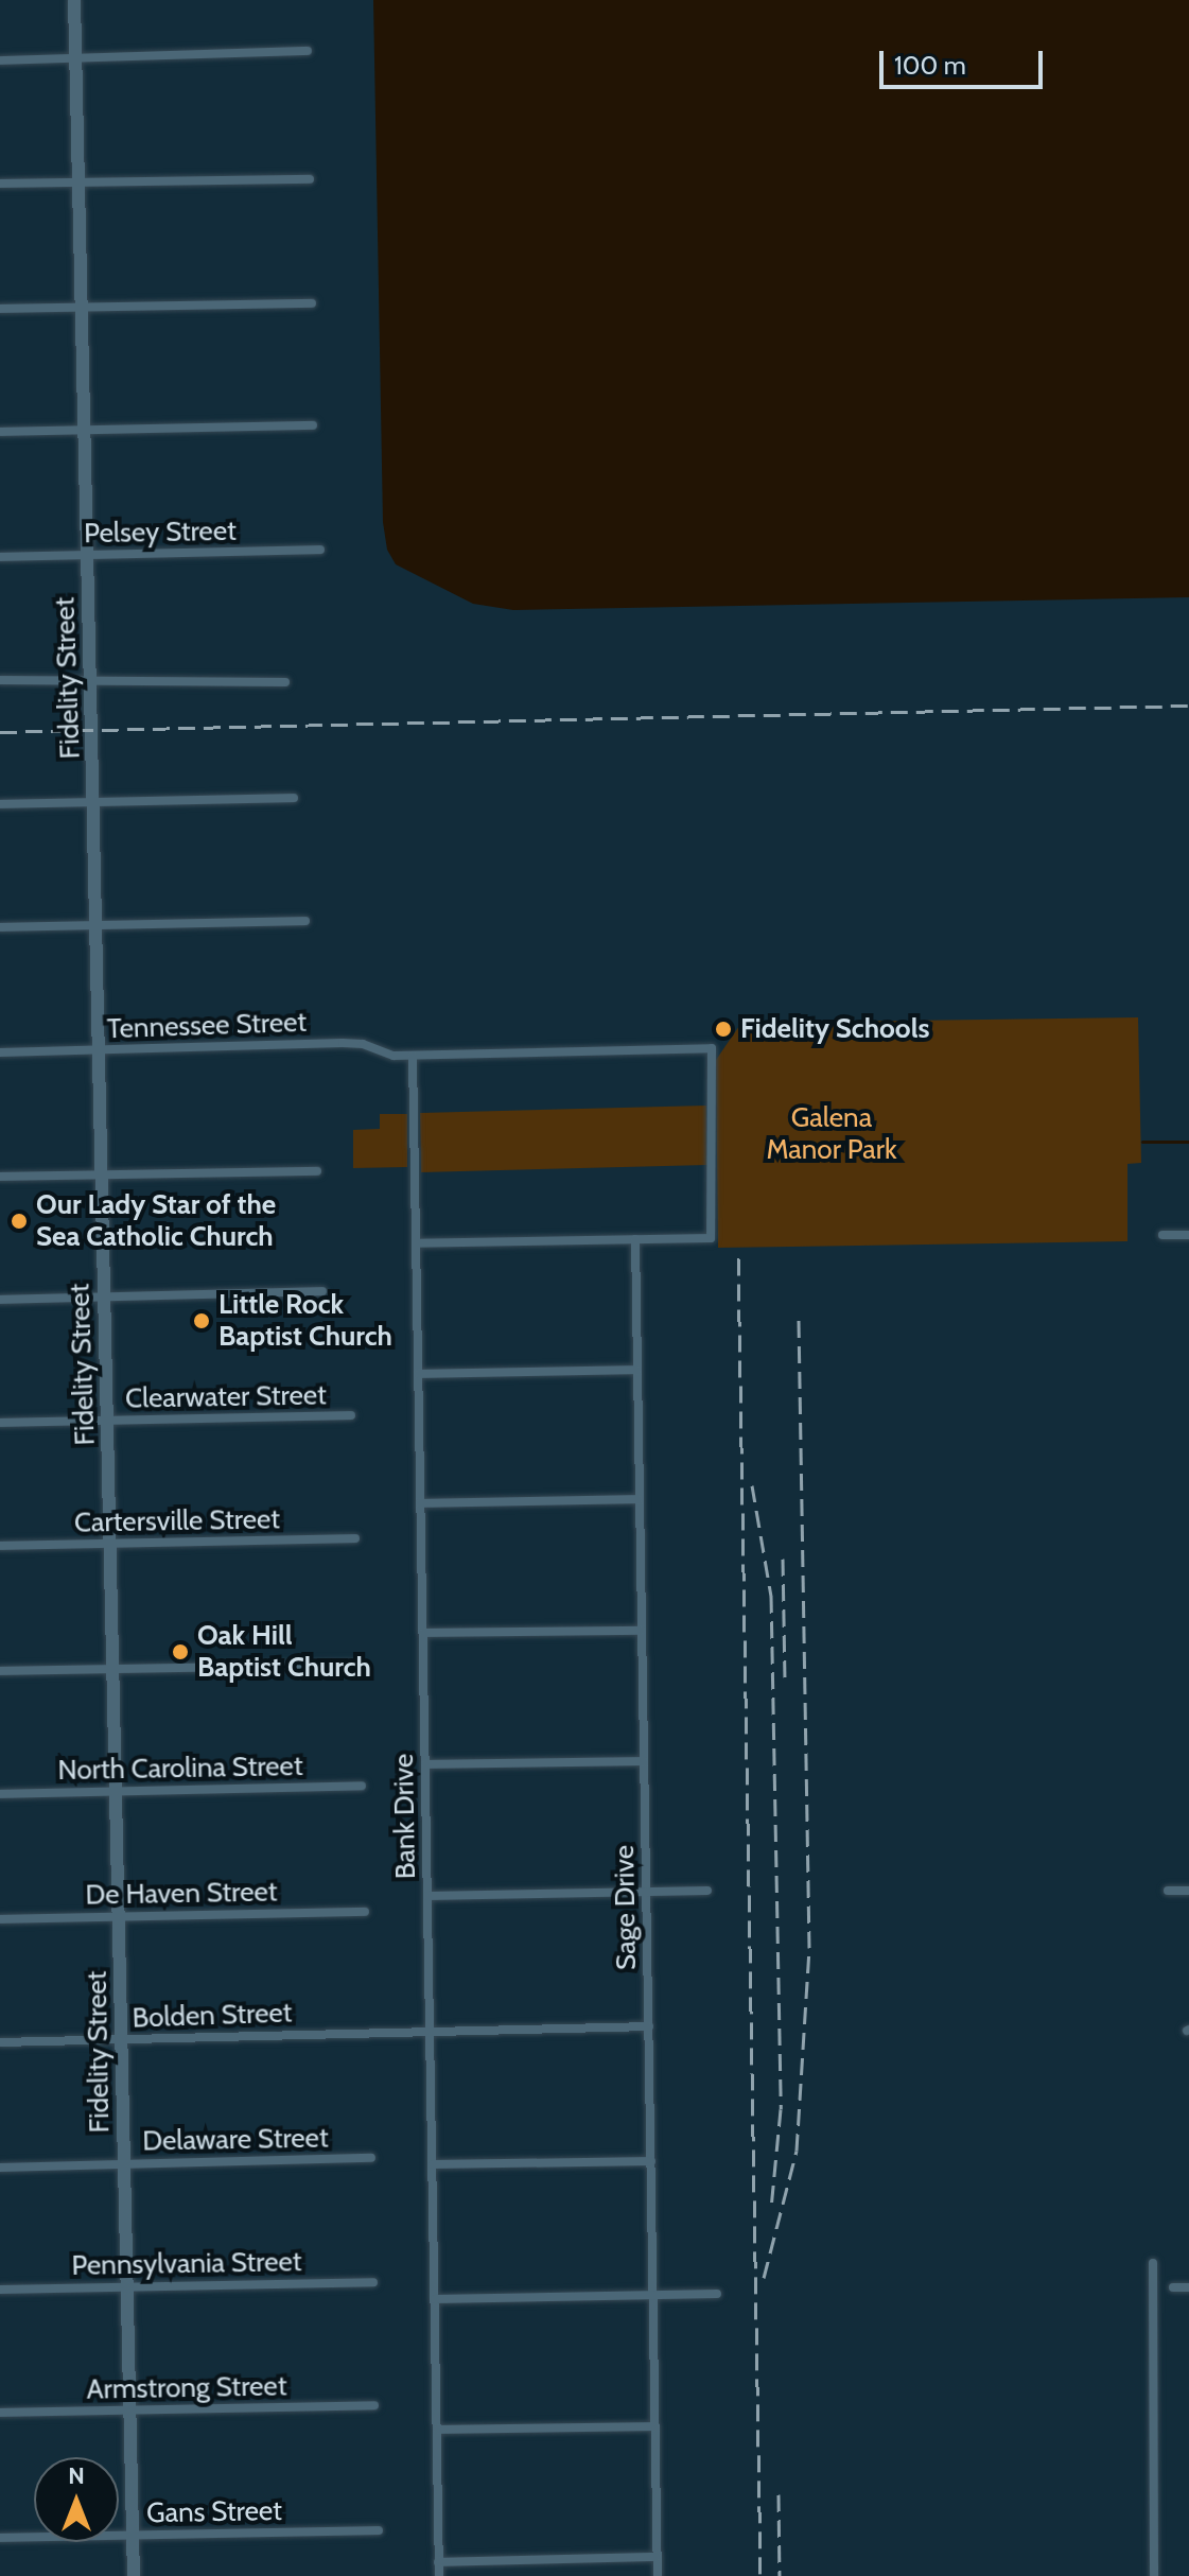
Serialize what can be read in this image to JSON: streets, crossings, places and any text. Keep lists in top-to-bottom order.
{
  "streets": {
    "main road": ["Fidelity Street"],
    "street": [
      "Pelsey Street",
      "Tennessee Street",
      "Clearwater Street",
      "Cartersville Street",
      "North Carolina Street",
      "Bank Drive",
      "De Haven Street",
      "Sage Drive",
      "Bolden Street",
      "Delaware Street",
      "Pennsylvania Street",
      "Armstrong Street",
      "Gans Street"
    ]
  },
  "crossings": [
    ["Pelsey Street", "Fidelity Street"],
    ["Fidelity Street", "Tennessee Street"],
    ["Fidelity Street", "Clearwater Street"],
    ["Fidelity Street", "Cartersville Street"],
    ["Fidelity Street", "North Carolina Street"],
    ["Fidelity Street", "De Haven Street"],
    ["Fidelity Street", "Bolden Street"],
    ["Fidelity Street", "Delaware Street"],
    ["Fidelity Street", "Pennsylvania Street"],
    ["Fidelity Street", "Armstrong Street"],
    ["Fidelity Street", "Gans Street"],
    ["Tennessee Street", "Bank Drive"],
    ["Tennessee Street", "Sage Drive"],
    ["Bank Drive", "Bolden Street"],
    ["Sage Drive", "Bolden Street"]
  ],
  "parks": ["Galena Manor Park"],
  "places": [
    "Fidelity Schools",
    "Our Lady Star of the Sea Catholic Church",
    "Little Rock Baptist Church",
    "Oak Hill Baptist Church"
  ],
  "scale_bar": "100 m",
  "north": "top"
}
